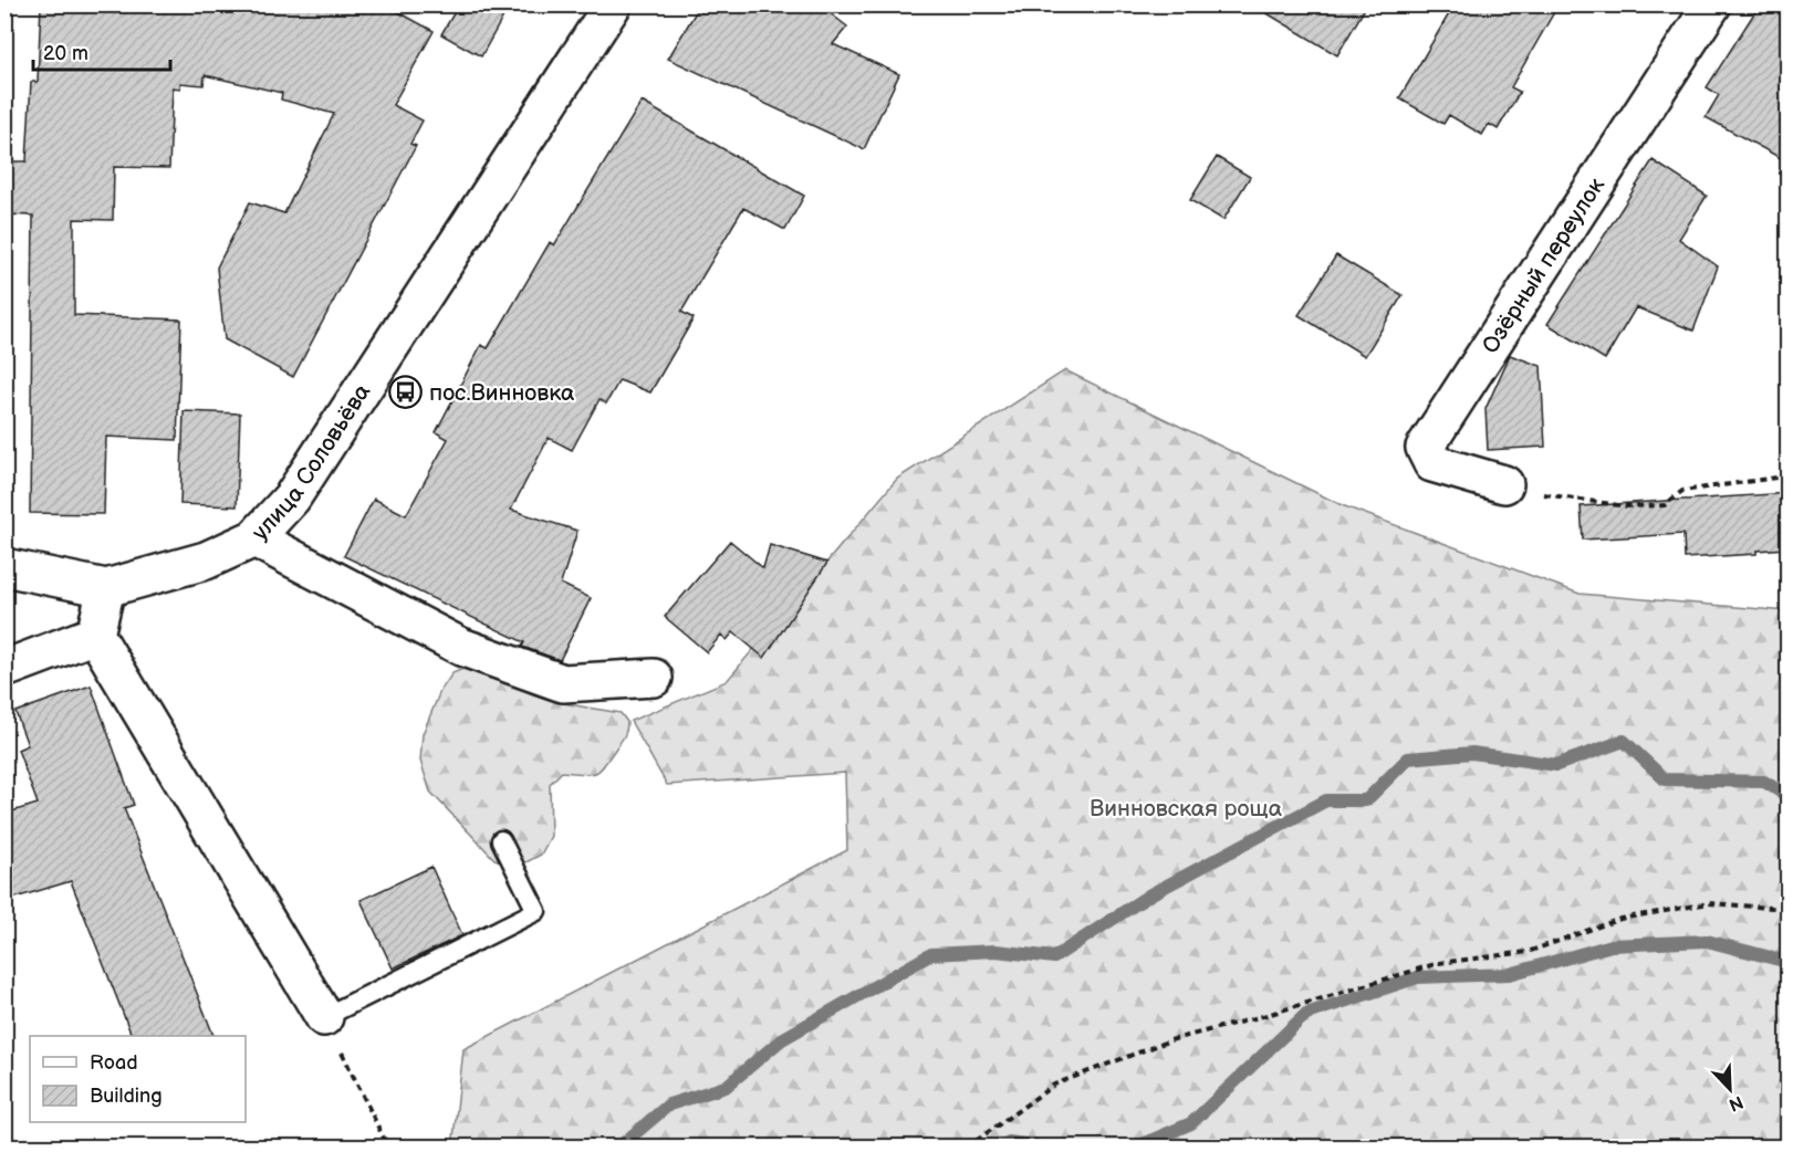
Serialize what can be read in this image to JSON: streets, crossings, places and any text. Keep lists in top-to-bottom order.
{
  "streets": {
    "street": ["Озёрный переулок", "улица Соловьёва"]
  },
  "parks": ["Винновская роща"],
  "places": {
    "bus stop": ["пос.Винновка"]
  },
  "legend": ["Road", "Building"],
  "scale_bar": "20 m",
  "north": "bottom right"
}
